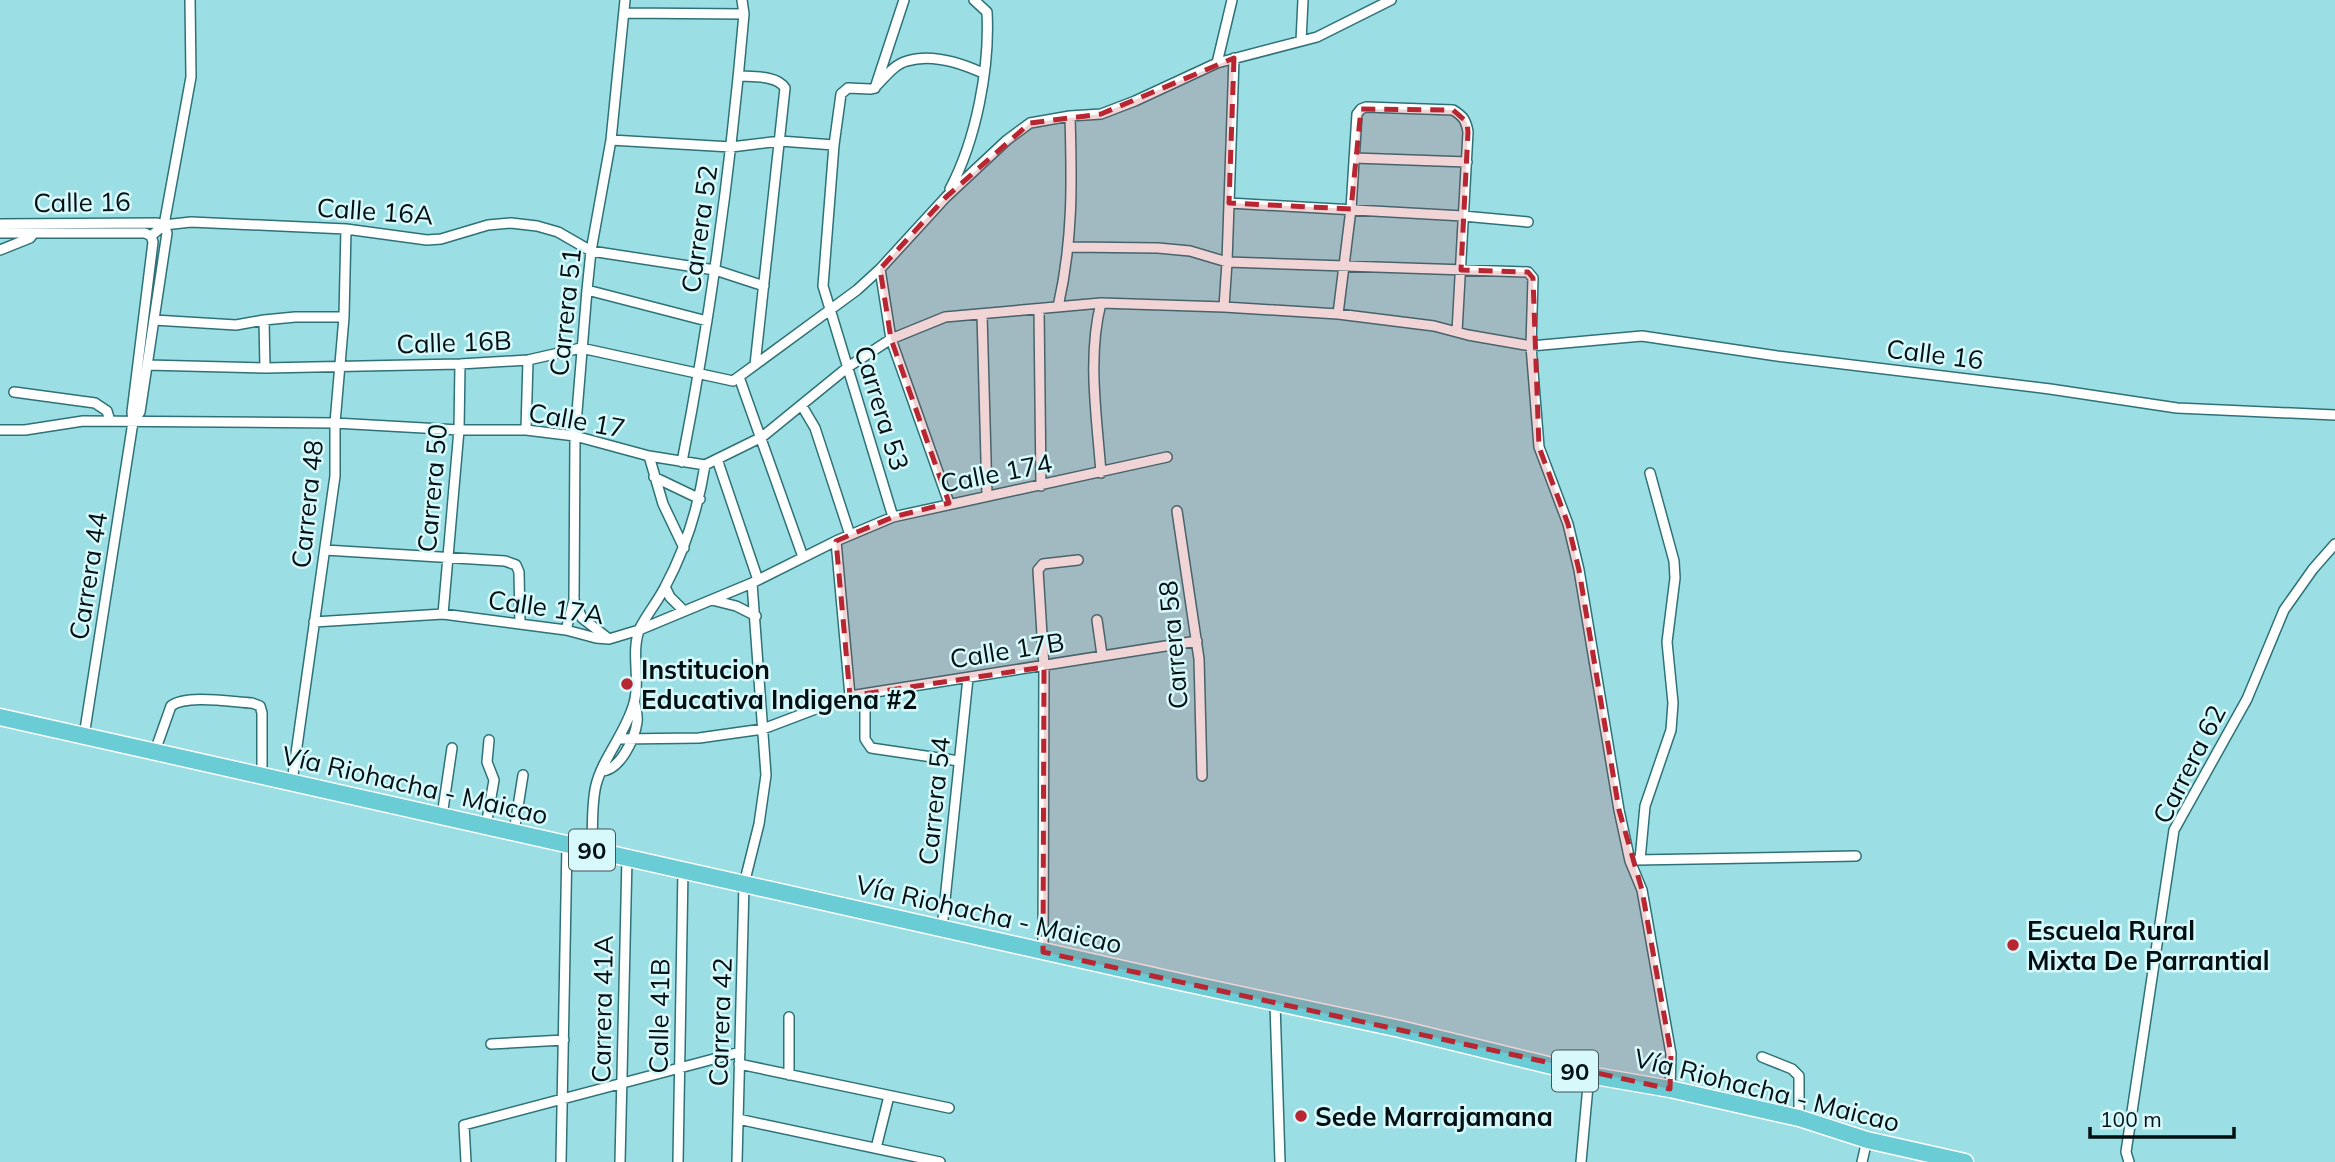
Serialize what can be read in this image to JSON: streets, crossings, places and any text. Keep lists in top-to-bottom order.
{
  "streets": {
    "highway": ["Vía Riohacha - Maicao", "90"],
    "street": [
      "Calle 16",
      "Calle 16A",
      "Carrera 52",
      "Carrera 51",
      "Calle 16B",
      "Carrera 53",
      "Calle 17",
      "Calle 174",
      "Carrera 50",
      "Carrera 48",
      "Carrera 44",
      "Calle 17A",
      "Carrera 58",
      "Calle 17B",
      "Carrera 62",
      "Carrera 54",
      "Carrera 41A",
      "Calle 41B",
      "Carrera 42"
    ]
  },
  "crossings": [
    ["Calle 16", "Calle 16A"],
    ["Calle 16", "Carrera 44"],
    ["Calle 16A", "Carrera 51"],
    ["Calle 16A", "Carrera 48"],
    ["Calle 16A", "Carrera 44"],
    ["Carrera 52", "Calle 16B"],
    ["Carrera 52", "Calle 17"],
    ["Carrera 51", "Calle 16B"],
    ["Carrera 51", "Calle 17"],
    ["Carrera 51", "Calle 17A"],
    ["Calle 16B", "Carrera 50"],
    ["Calle 16B", "Carrera 48"],
    ["Calle 16B", "Carrera 44"],
    ["Carrera 53", "Calle 174"],
    ["Calle 17", "Carrera 50"],
    ["Calle 17", "Carrera 48"],
    ["Calle 17", "Carrera 44"],
    ["Calle 174", "Calle 17A"],
    ["Carrera 50", "Calle 17A"],
    ["Carrera 48", "Calle 17A"],
    ["Carrera 48", "Vía Riohacha - Maicao"],
    ["Carrera 44", "Vía Riohacha - Maicao"],
    ["Carrera 58", "Calle 17B"],
    ["Calle 17B", "Carrera 54"],
    ["Vía Riohacha - Maicao", "Carrera 54"],
    ["Vía Riohacha - Maicao", "Carrera 41A"],
    ["Vía Riohacha - Maicao", "Calle 41B"],
    ["Vía Riohacha - Maicao", "Carrera 42"]
  ],
  "places": ["Institucion Educativa Indigena #2", "Escuela Rural Mixta De Parrantial", "Sede Marrajamana"],
  "scale_bar": "100 m"
}
